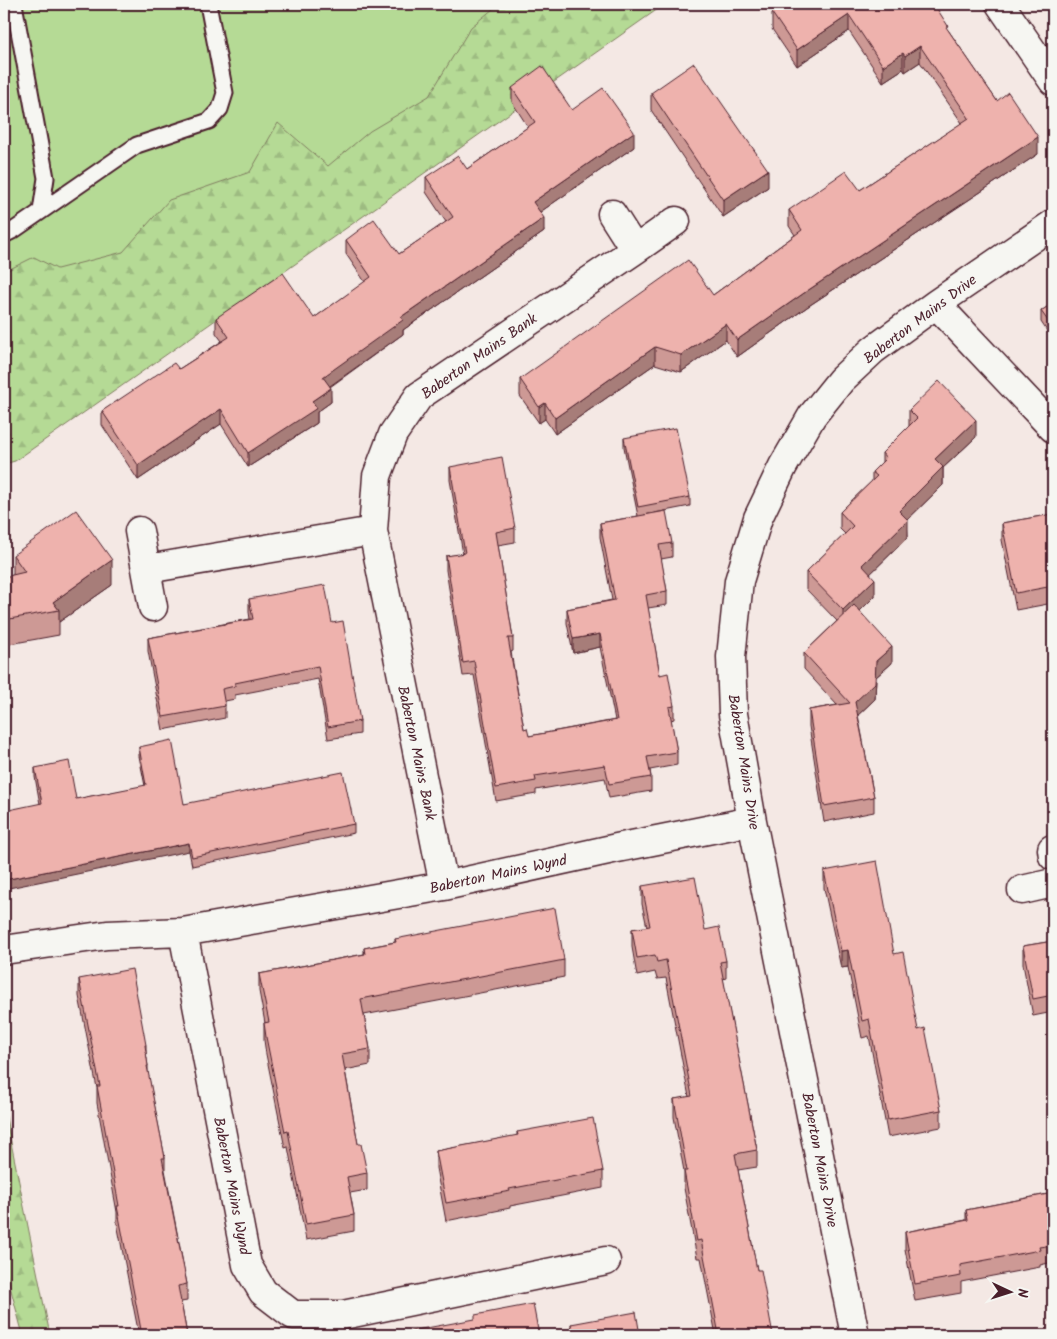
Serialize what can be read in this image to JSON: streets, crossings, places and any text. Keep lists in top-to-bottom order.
{
  "streets": {
    "street": ["Baberton Mains Drive", "Baberton Mains Bank", "Baberton Mains Wynd"]
  },
  "crossings": [
    ["Baberton Mains Drive", "Baberton Mains Wynd"],
    ["Baberton Mains Bank", "Baberton Mains Wynd"]
  ],
  "north": "right"
}
